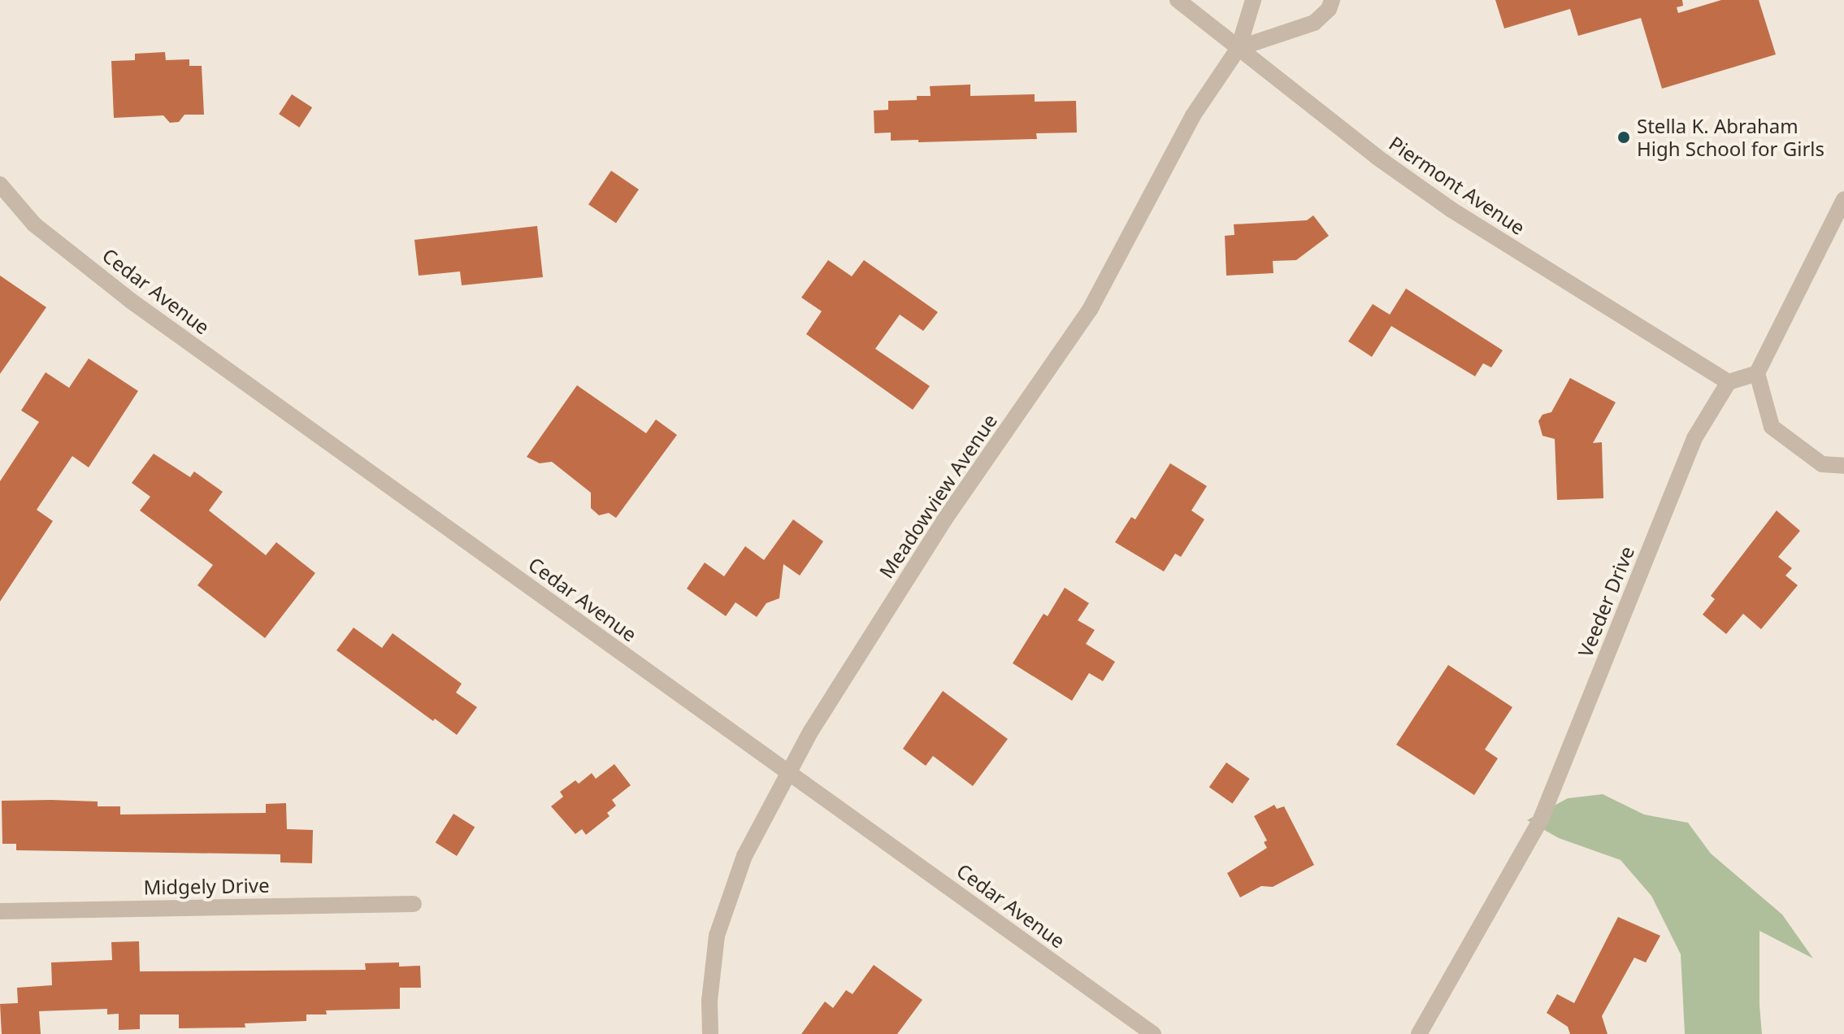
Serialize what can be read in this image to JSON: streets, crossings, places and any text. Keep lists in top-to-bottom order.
{
  "streets": {
    "street": [
      "Piermont Avenue",
      "Cedar Avenue",
      "Meadowview Avenue",
      "Veeder Drive",
      "Midgely Drive"
    ]
  },
  "crossings": [
    ["Piermont Avenue", "Meadowview Avenue"],
    ["Piermont Avenue", "Veeder Drive"],
    ["Cedar Avenue", "Meadowview Avenue"]
  ],
  "places": ["Stella K. Abraham High School for Girls"]
}
